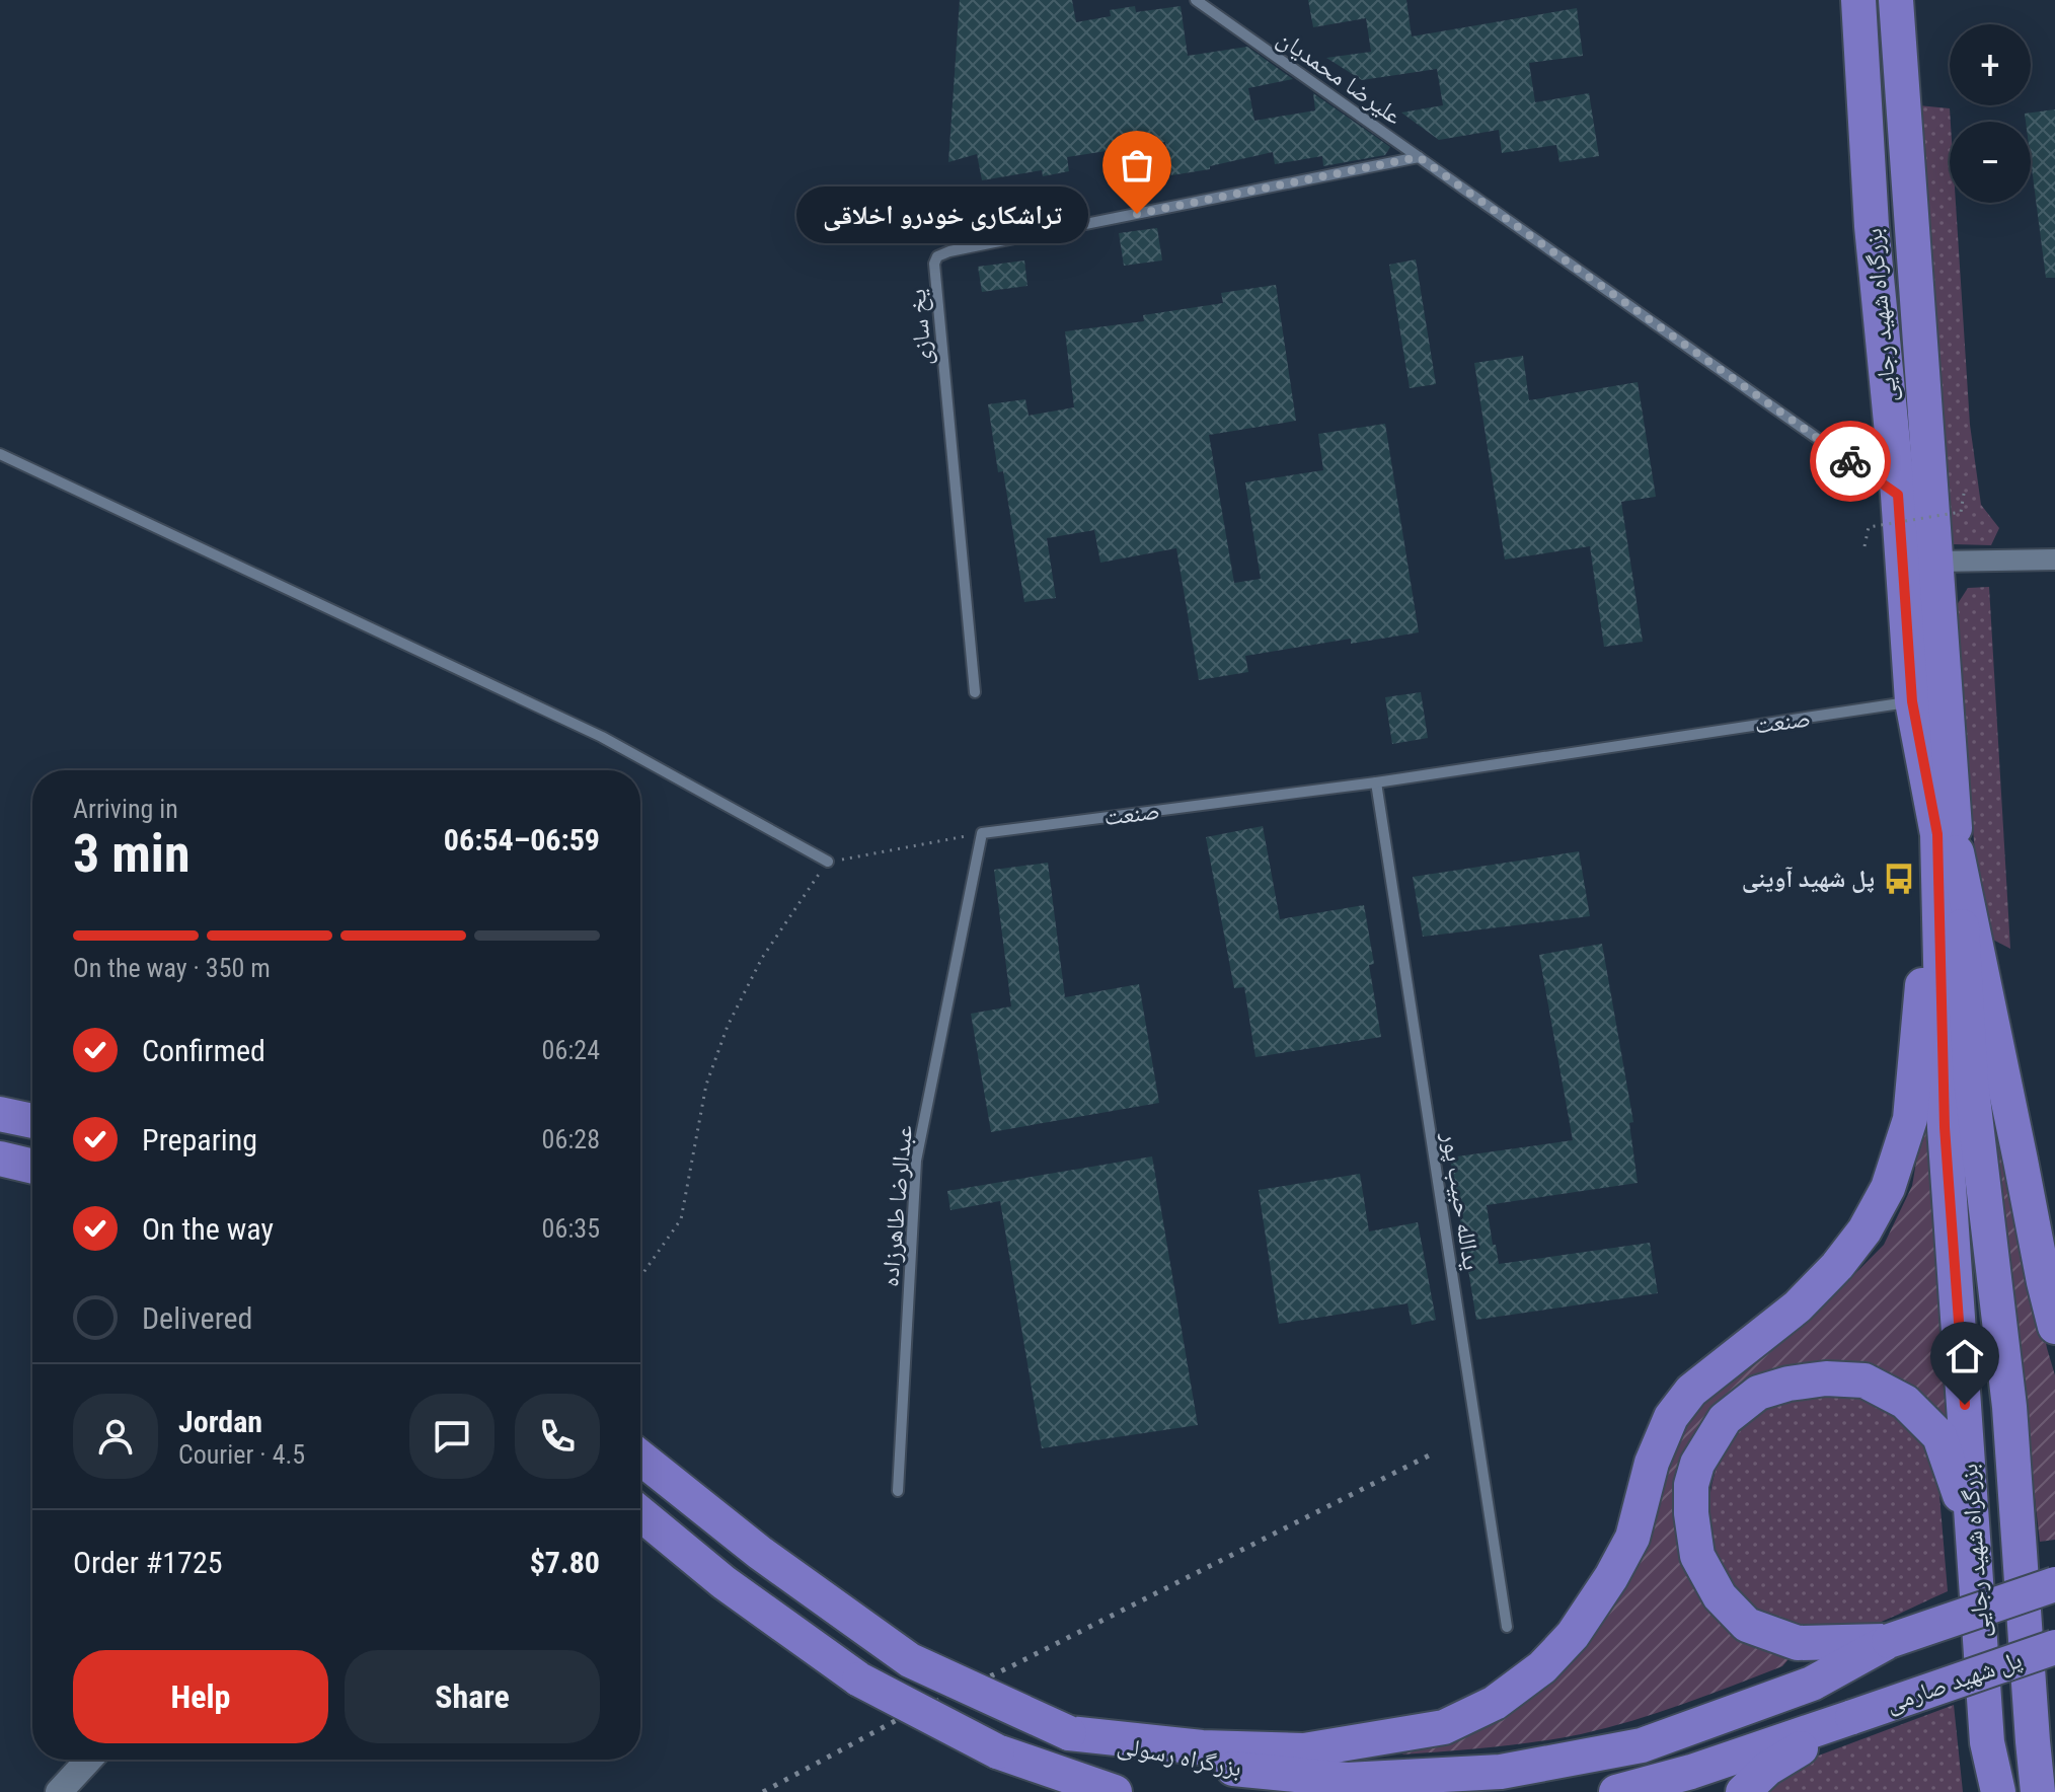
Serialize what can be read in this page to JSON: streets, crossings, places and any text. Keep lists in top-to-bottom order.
{
  "streets": {
    "highway": ["بزرگراه شهید رجایی", "پل شهید صارمی", "بزرگراه رسولی"],
    "lane": [
      "علیرضا محمدیان",
      "یخ سازی",
      "صنعت",
      "یدالله حبیب پور",
      "عبدالرضا طاهرزاده"
    ]
  },
  "crossings": [
    ["علیرضا محمدیان", "بزرگراه شهید رجایی"],
    ["علیرضا محمدیان", "یخ سازی"],
    ["بزرگراه شهید رجایی", "صنعت"],
    ["صنعت", "یدالله حبیب پور"],
    ["صنعت", "عبدالرضا طاهرزاده"]
  ],
  "places": {
    "other": ["تراشکاری خودرو اخلاقی"],
    "bus stop": ["پل شهید آوینی"]
  },
  "page": {
    "map_buttons": ["+", "−"],
    "bubble": "تراشکاری خودرو اخلاقی",
    "heading": ["3 min", "Arriving in", "06:54–06:59"],
    "panel": [
      "Jordan",
      "Courier · 4.5",
      "Order #1725",
      "$7.80"
    ],
    "bar": "On the way · 350 m",
    "list": [
      ["Confirmed", "06:24"],
      ["Preparing", "06:28"],
      ["On the way", "06:35"],
      "Delivered"
    ],
    "buttons": ["Help", "Share"]
  }
}
